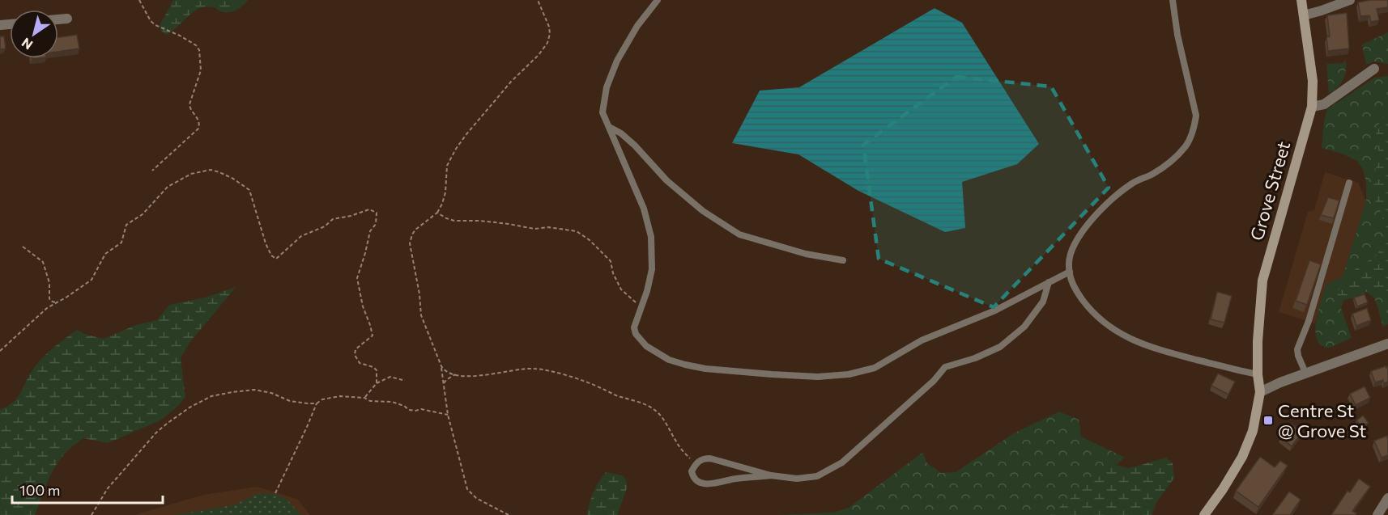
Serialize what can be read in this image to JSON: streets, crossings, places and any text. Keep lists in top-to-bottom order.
{
  "streets": {
    "main road": ["Grove Street"]
  },
  "places": {
    "transit": ["Centre St @ Grove St"]
  },
  "scale_bar": "100 m",
  "north": "bottom left"
}
